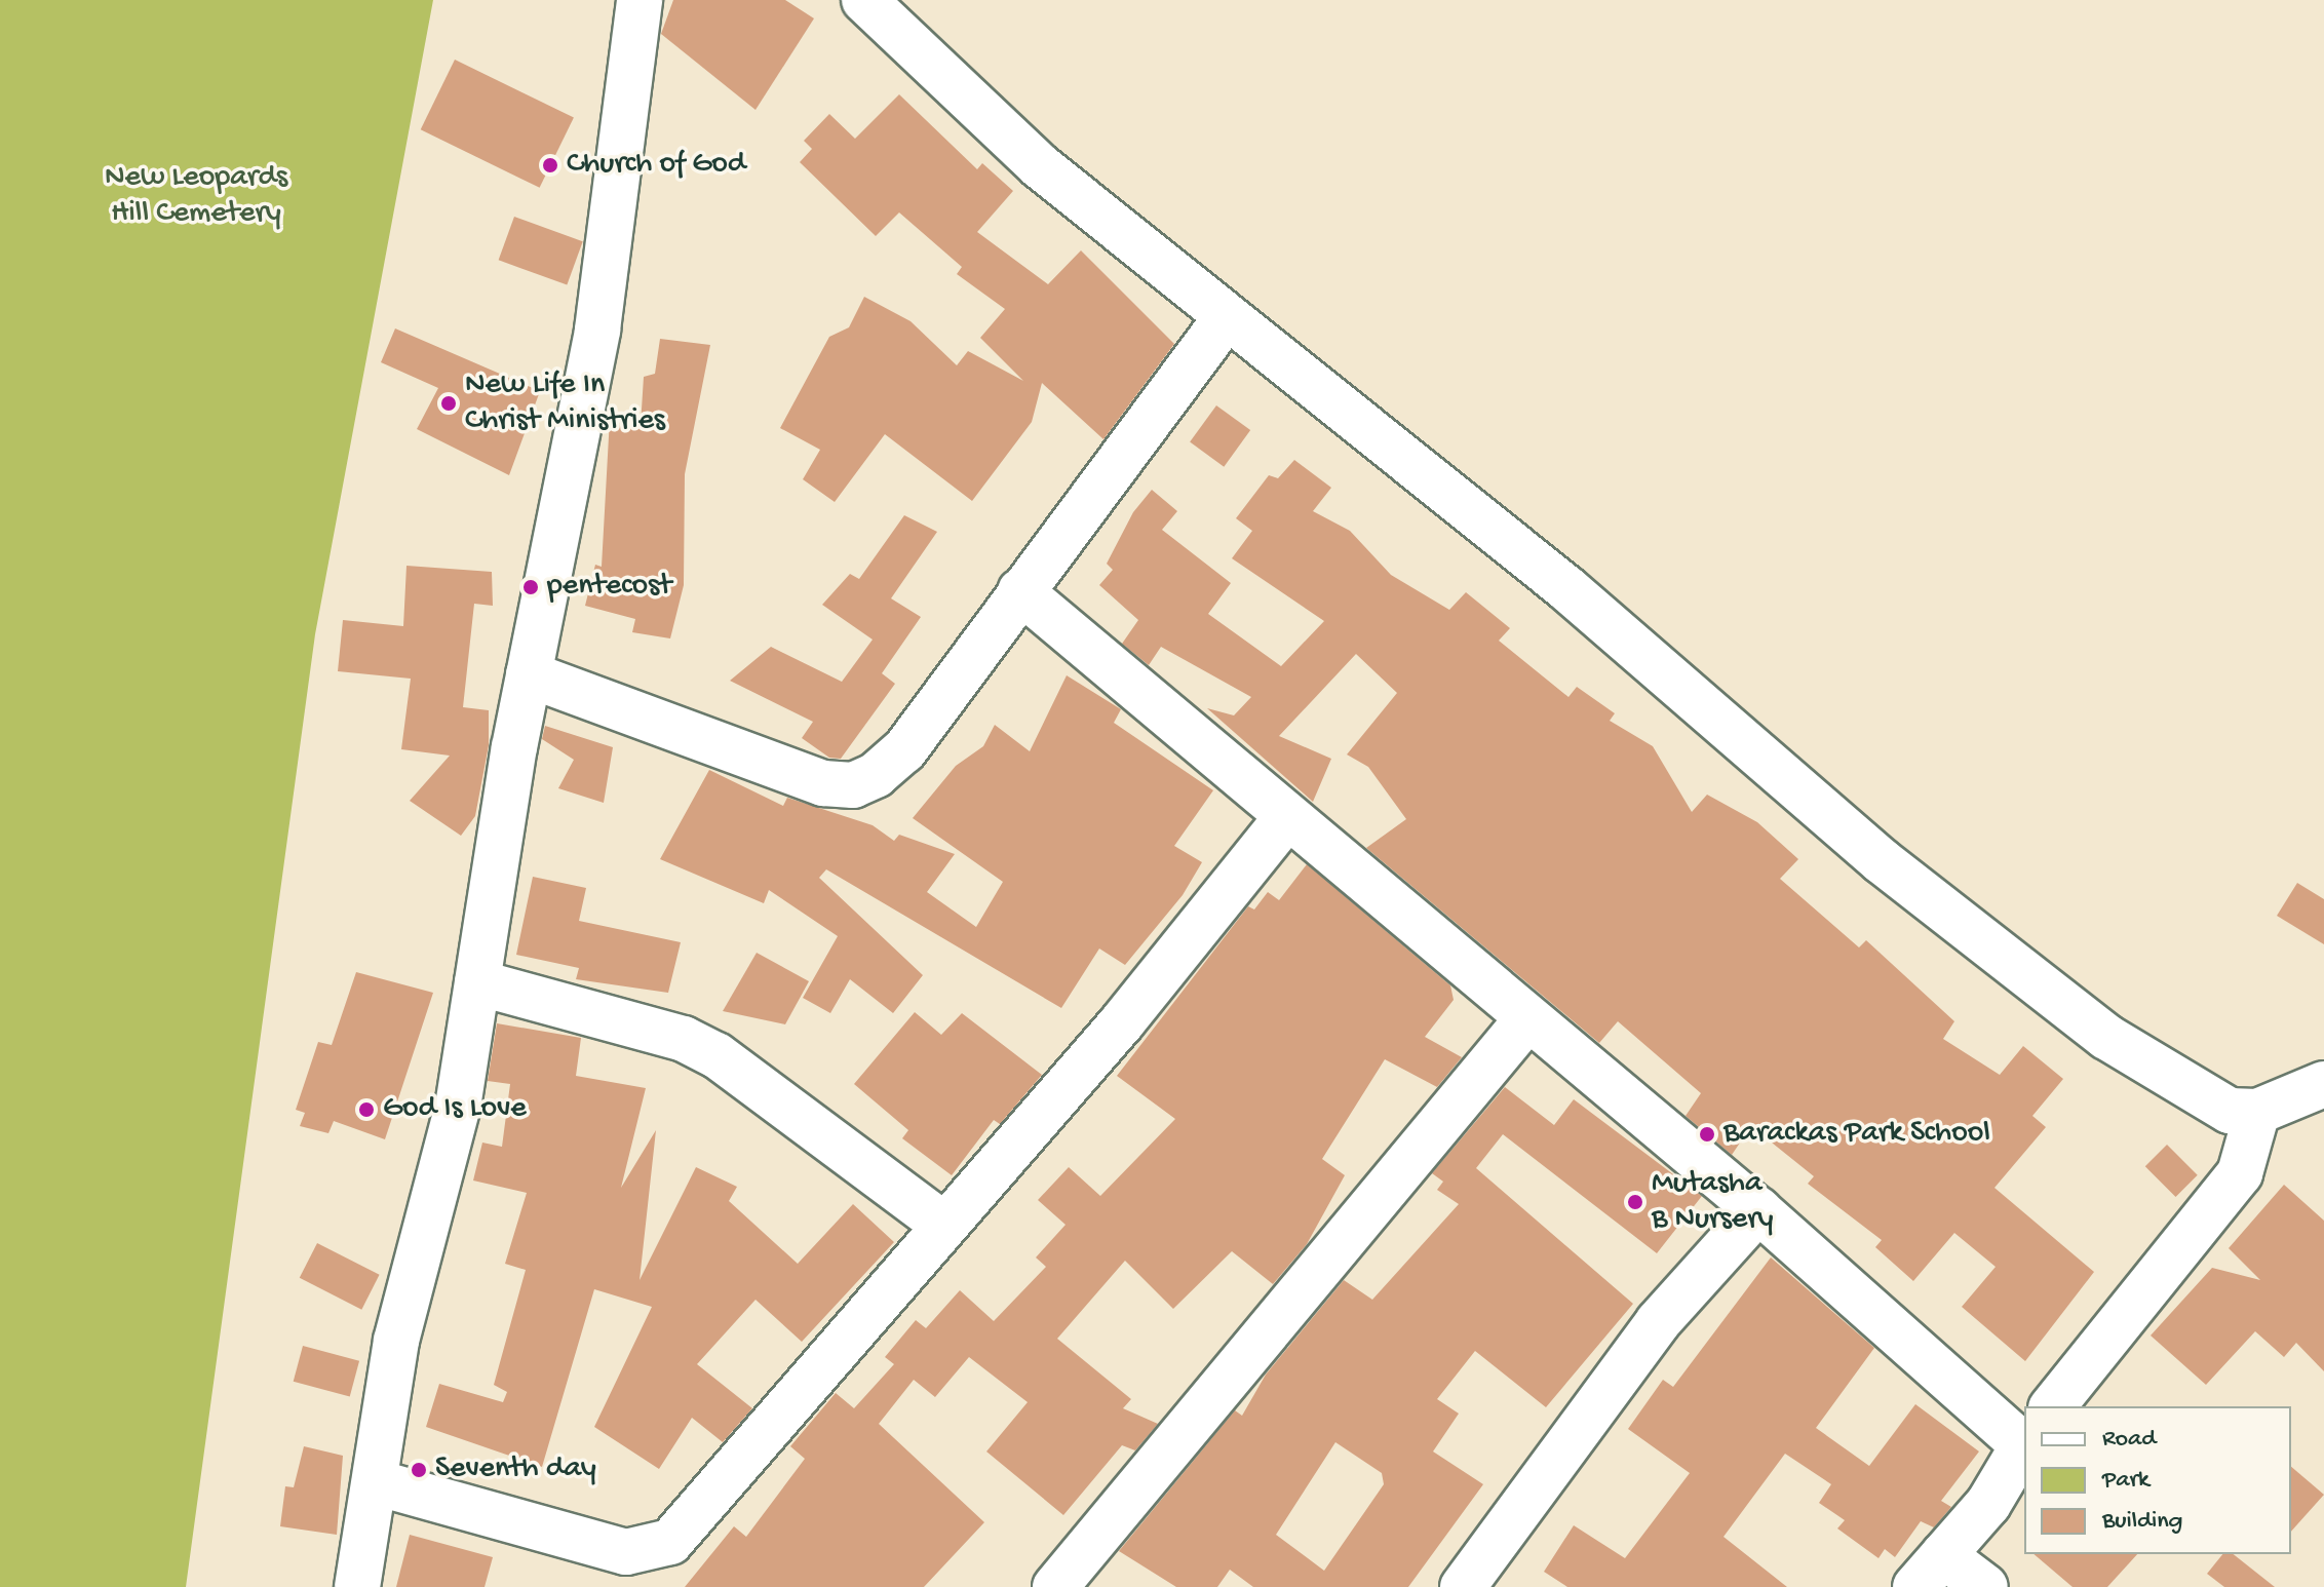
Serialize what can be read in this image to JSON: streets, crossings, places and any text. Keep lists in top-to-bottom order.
{
  "parks": ["New Leopards Hill Cemetery"],
  "places": [
    "Church of God",
    "New Life In Christ Ministries",
    "pentecost",
    "God Is Love",
    "Barackas Park School",
    "Mutasha B Nursery",
    "Seventh day"
  ],
  "legend": ["Road", "Park", "Building"]
}
